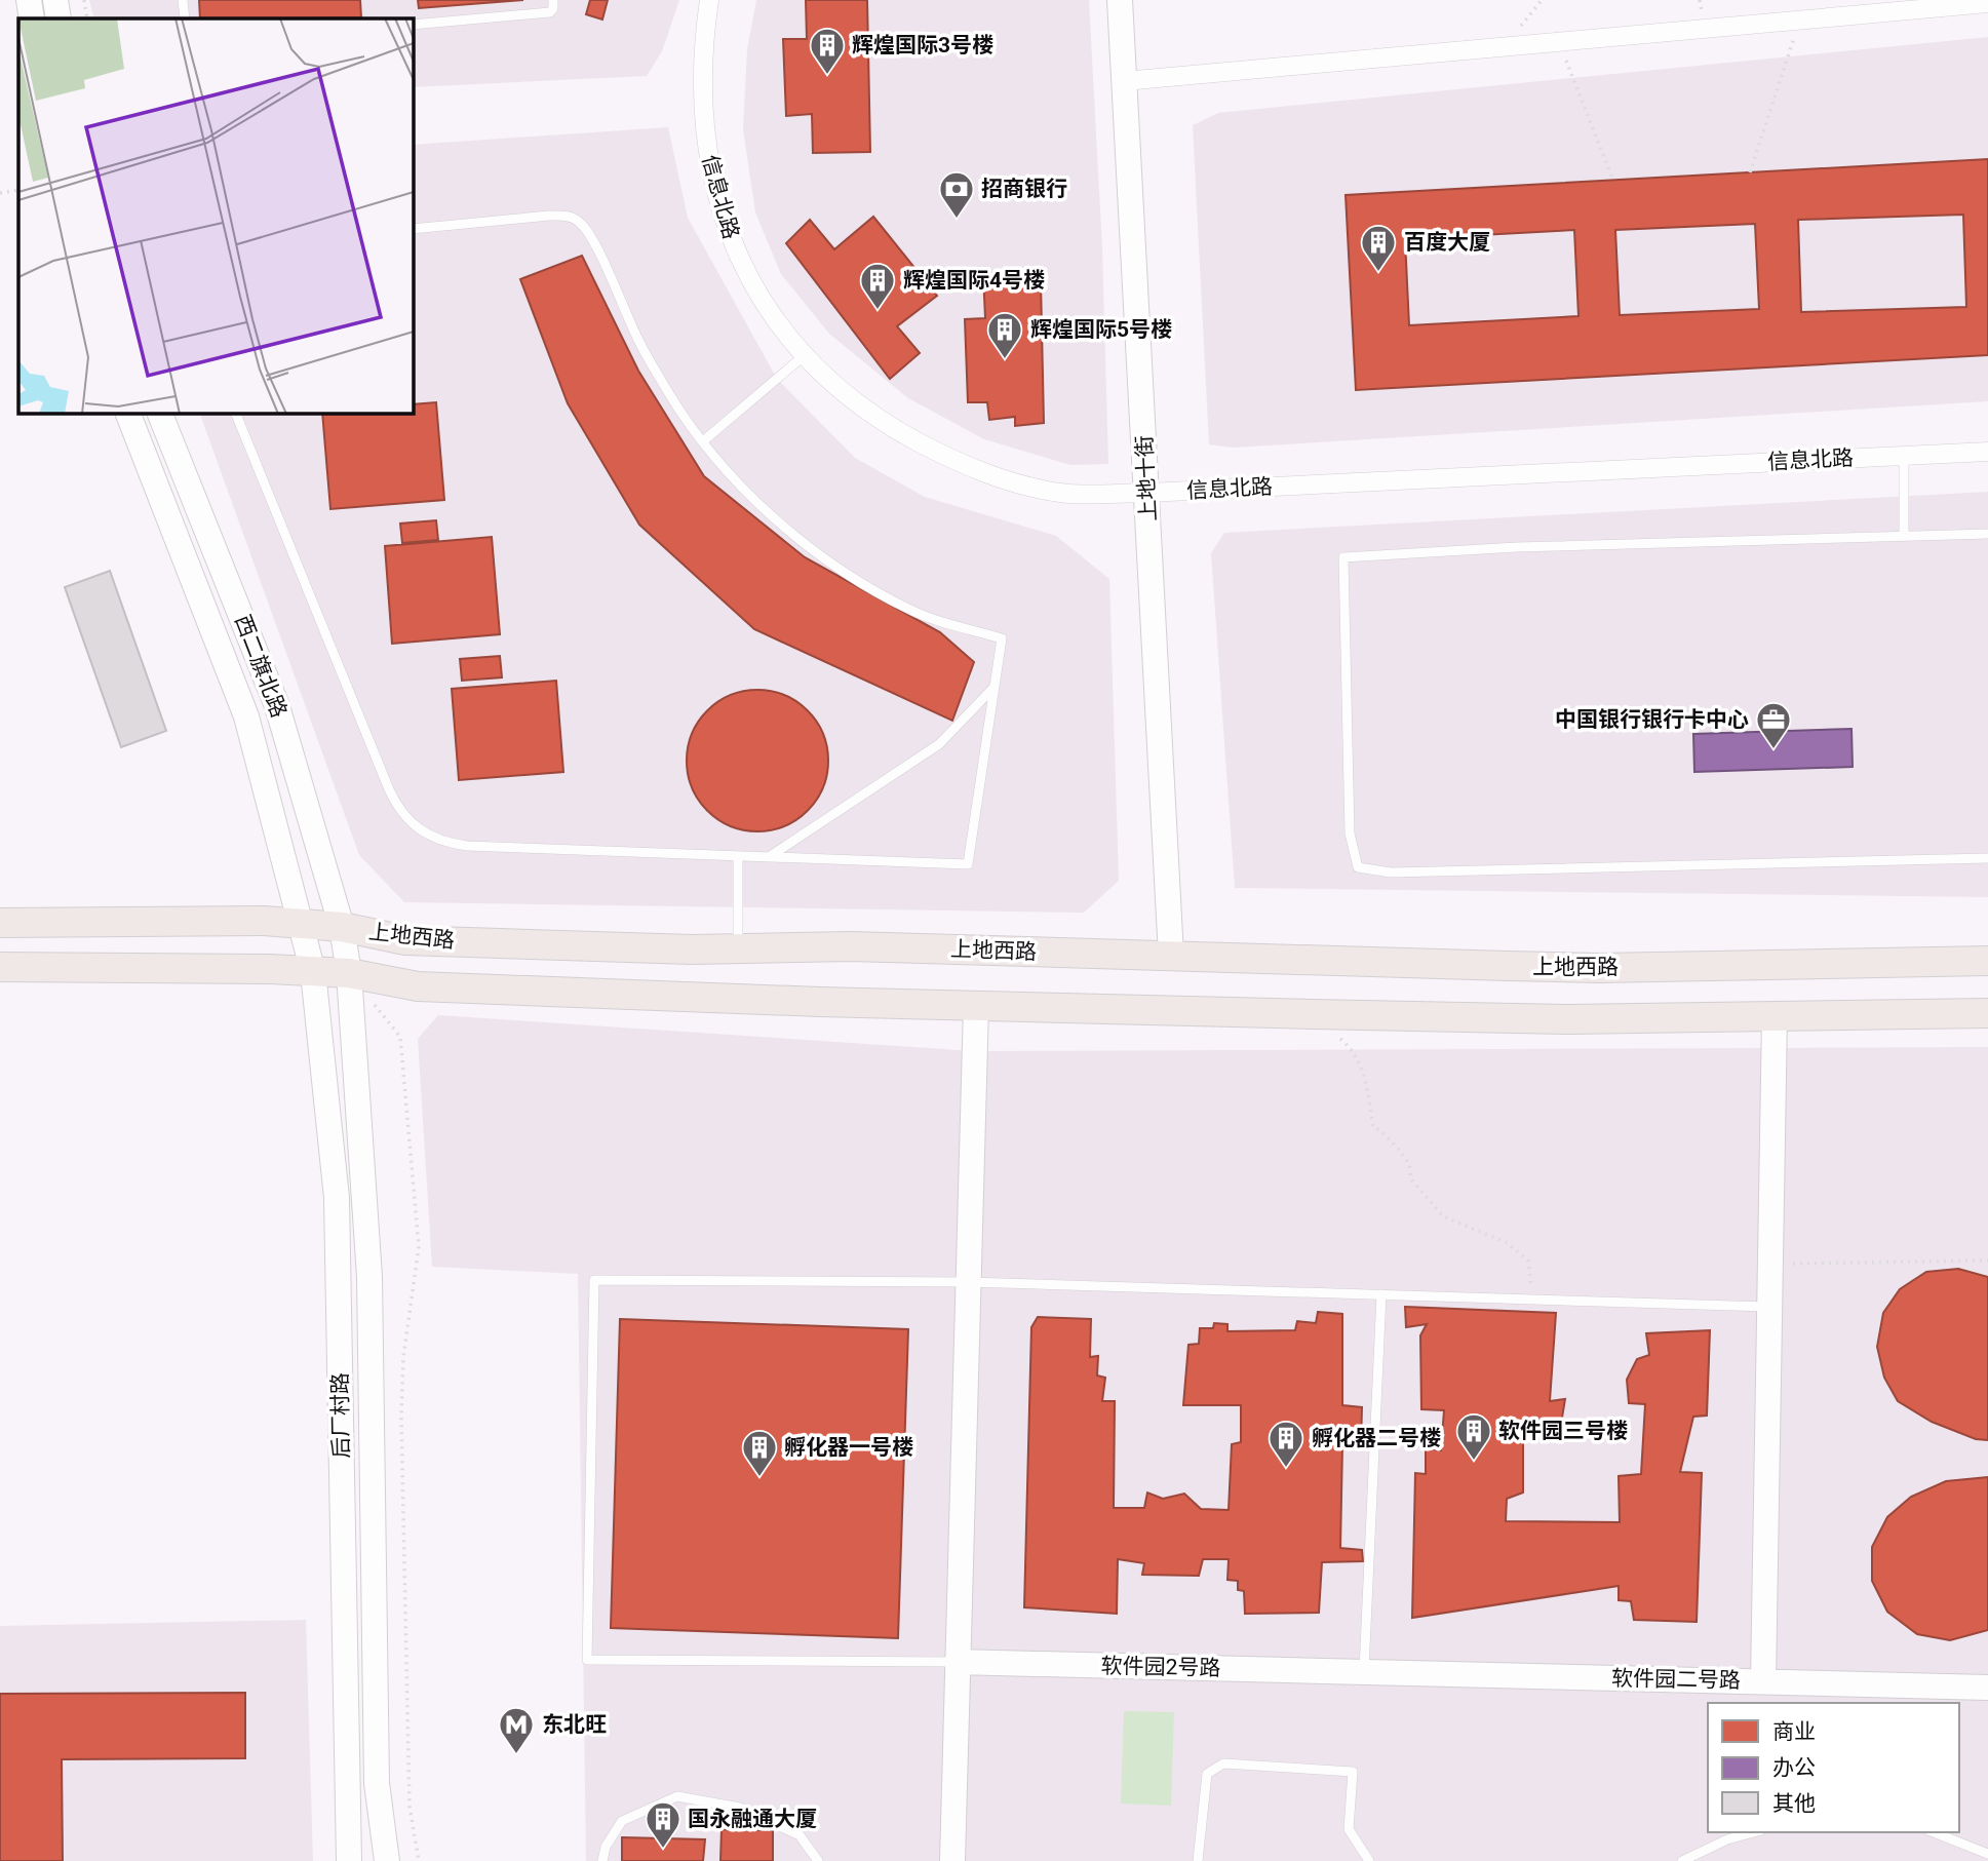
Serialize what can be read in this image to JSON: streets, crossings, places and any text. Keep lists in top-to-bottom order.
{
  "streets": {
    "main road": ["上地西路"],
    "street": [
      "信息北路",
      "上地十街",
      "西二旗北路",
      "后厂村路",
      "软件园2号路",
      "软件园二号路"
    ]
  },
  "crossings": [
    ["信息北路", "上地十街"],
    ["上地十街", "上地西路"],
    ["西二旗北路", "上地西路"],
    ["西二旗北路", "后厂村路"],
    ["上地西路", "后厂村路"],
    ["软件园2号路", "软件园二号路"]
  ],
  "places": {
    "building": [
      "辉煌国际3号楼",
      "百度大厦",
      "辉煌国际4号楼",
      "辉煌国际5号楼",
      "软件园三号楼",
      "孵化器二号楼",
      "孵化器一号楼",
      "国永融通大厦"
    ],
    "bank": ["招商银行"],
    "office": ["中国银行银行卡中心"],
    "metro station": ["东北旺"]
  },
  "legend": ["商业", "办公", "其他"]
}
